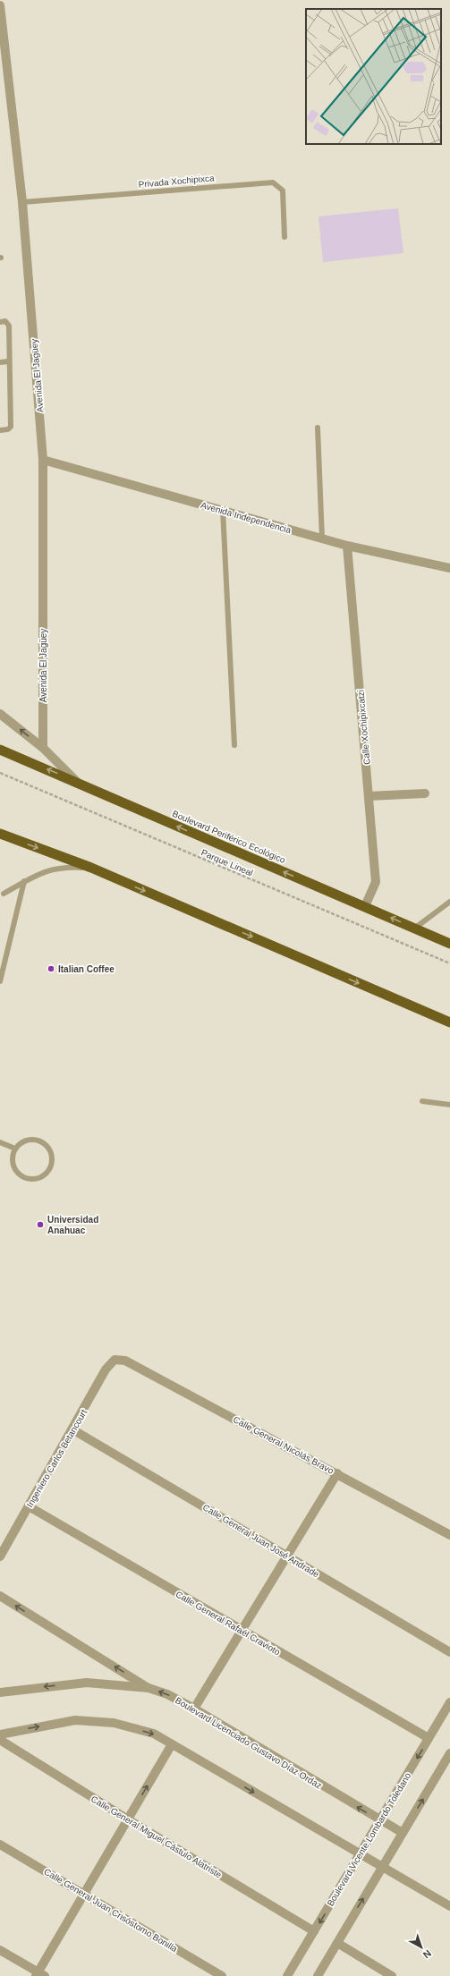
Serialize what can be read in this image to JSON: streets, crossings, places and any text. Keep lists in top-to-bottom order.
{
  "streets": {
    "highway": ["Boulevard Periférico Ecológico"],
    "street": [
      "Avenida El Jagüey",
      "Avenida Independencia",
      "Calle Xochipixcatzi",
      "Calle General Nicolás Bravo",
      "Ingeniero Carlos Betancourt",
      "Calle General Juan José Andrade",
      "Calle General Rafaél Cravioto",
      "Boulevard Licenciado Gustavo Díaz Ordaz",
      "Calle General Miguel Cástulo Alatriste",
      "Boulevard Vicente Lombardo Toledano",
      "Calle General Juan Crisóstomo Bonilla"
    ],
    "lane": ["Privada Xochipixca"],
    "path": ["Parque Lineal"]
  },
  "crossings": [
    ["Privada Xochipixca", "Avenida El Jagüey"],
    ["Avenida El Jagüey", "Avenida Independencia"],
    ["Avenida Independencia", "Calle Xochipixcatzi"],
    ["Calle Xochipixcatzi", "Boulevard Periférico Ecológico"],
    ["Calle General Nicolás Bravo", "Ingeniero Carlos Betancourt"],
    ["Ingeniero Carlos Betancourt", "Calle General Juan José Andrade"],
    ["Ingeniero Carlos Betancourt", "Calle General Rafaél Cravioto"],
    ["Calle General Rafaél Cravioto", "Boulevard Vicente Lombardo Toledano"],
    ["Boulevard Licenciado Gustavo Díaz Ordaz", "Boulevard Vicente Lombardo Toledano"],
    ["Calle General Miguel Cástulo Alatriste", "Boulevard Vicente Lombardo Toledano"]
  ],
  "places": ["Italian Coffee", "Universidad Anahuac"],
  "north": "bottom right"
}
